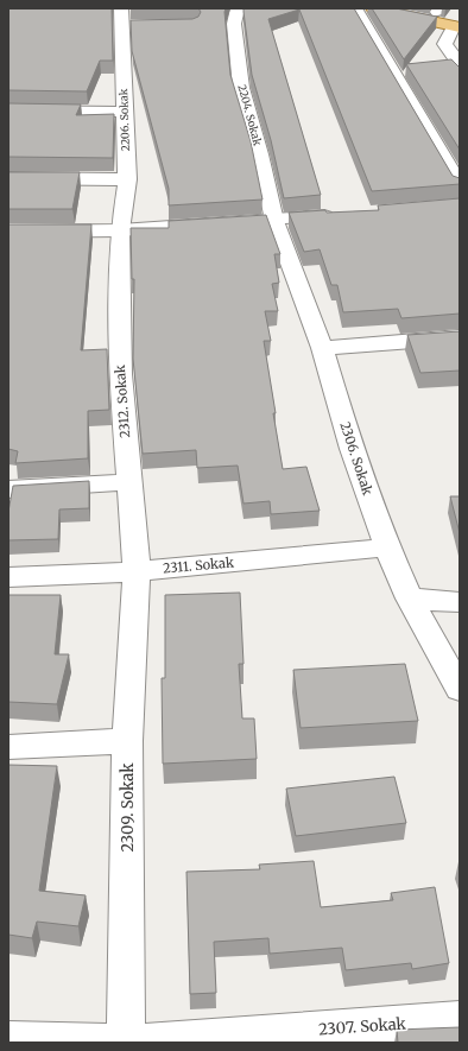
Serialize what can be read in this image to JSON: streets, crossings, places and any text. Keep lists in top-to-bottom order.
{
  "streets": {
    "street": [
      "2204. Sokak",
      "2206. Sokak",
      "2312. Sokak",
      "2306. Sokak",
      "2311. Sokak",
      "2309. Sokak",
      "2307. Sokak"
    ]
  },
  "crossings": [
    ["2204. Sokak", "2306. Sokak"],
    ["2206. Sokak", "2312. Sokak"],
    ["2312. Sokak", "2311. Sokak"],
    ["2312. Sokak", "2309. Sokak"],
    ["2306. Sokak", "2311. Sokak"],
    ["2311. Sokak", "2309. Sokak"],
    ["2309. Sokak", "2307. Sokak"]
  ]
}
